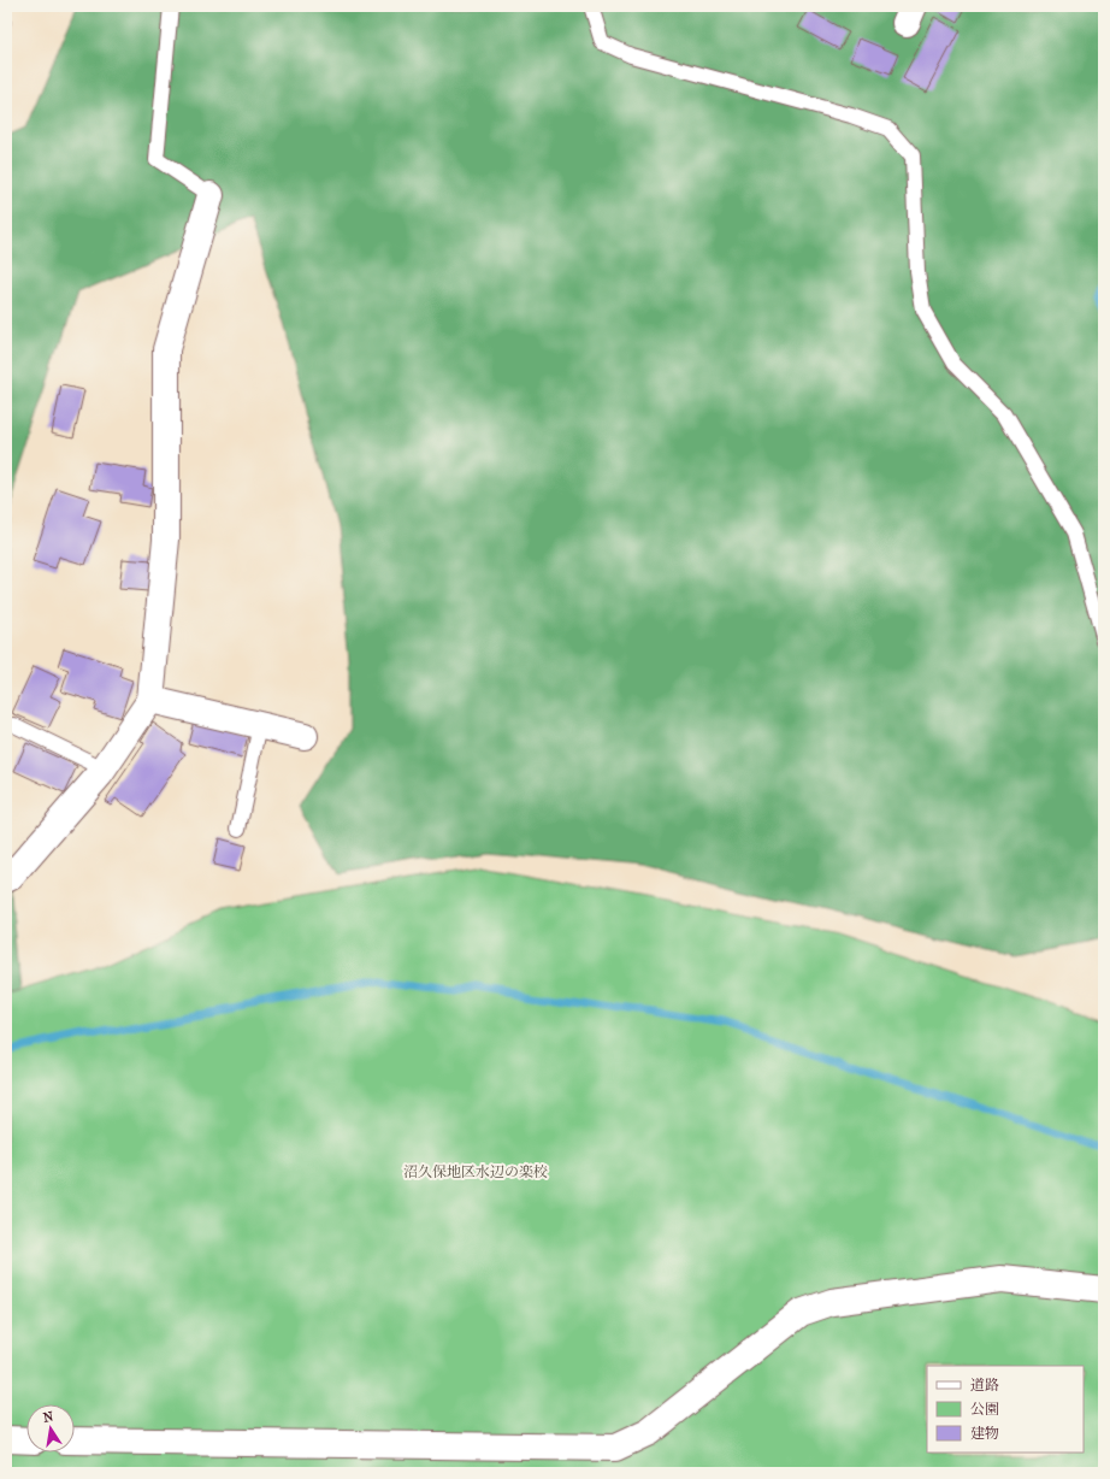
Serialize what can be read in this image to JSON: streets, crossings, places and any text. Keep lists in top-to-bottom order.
{
  "parks": ["沼久保地区水辺の楽校"],
  "legend": ["道路", "公園", "建物"],
  "north": "top"
}
